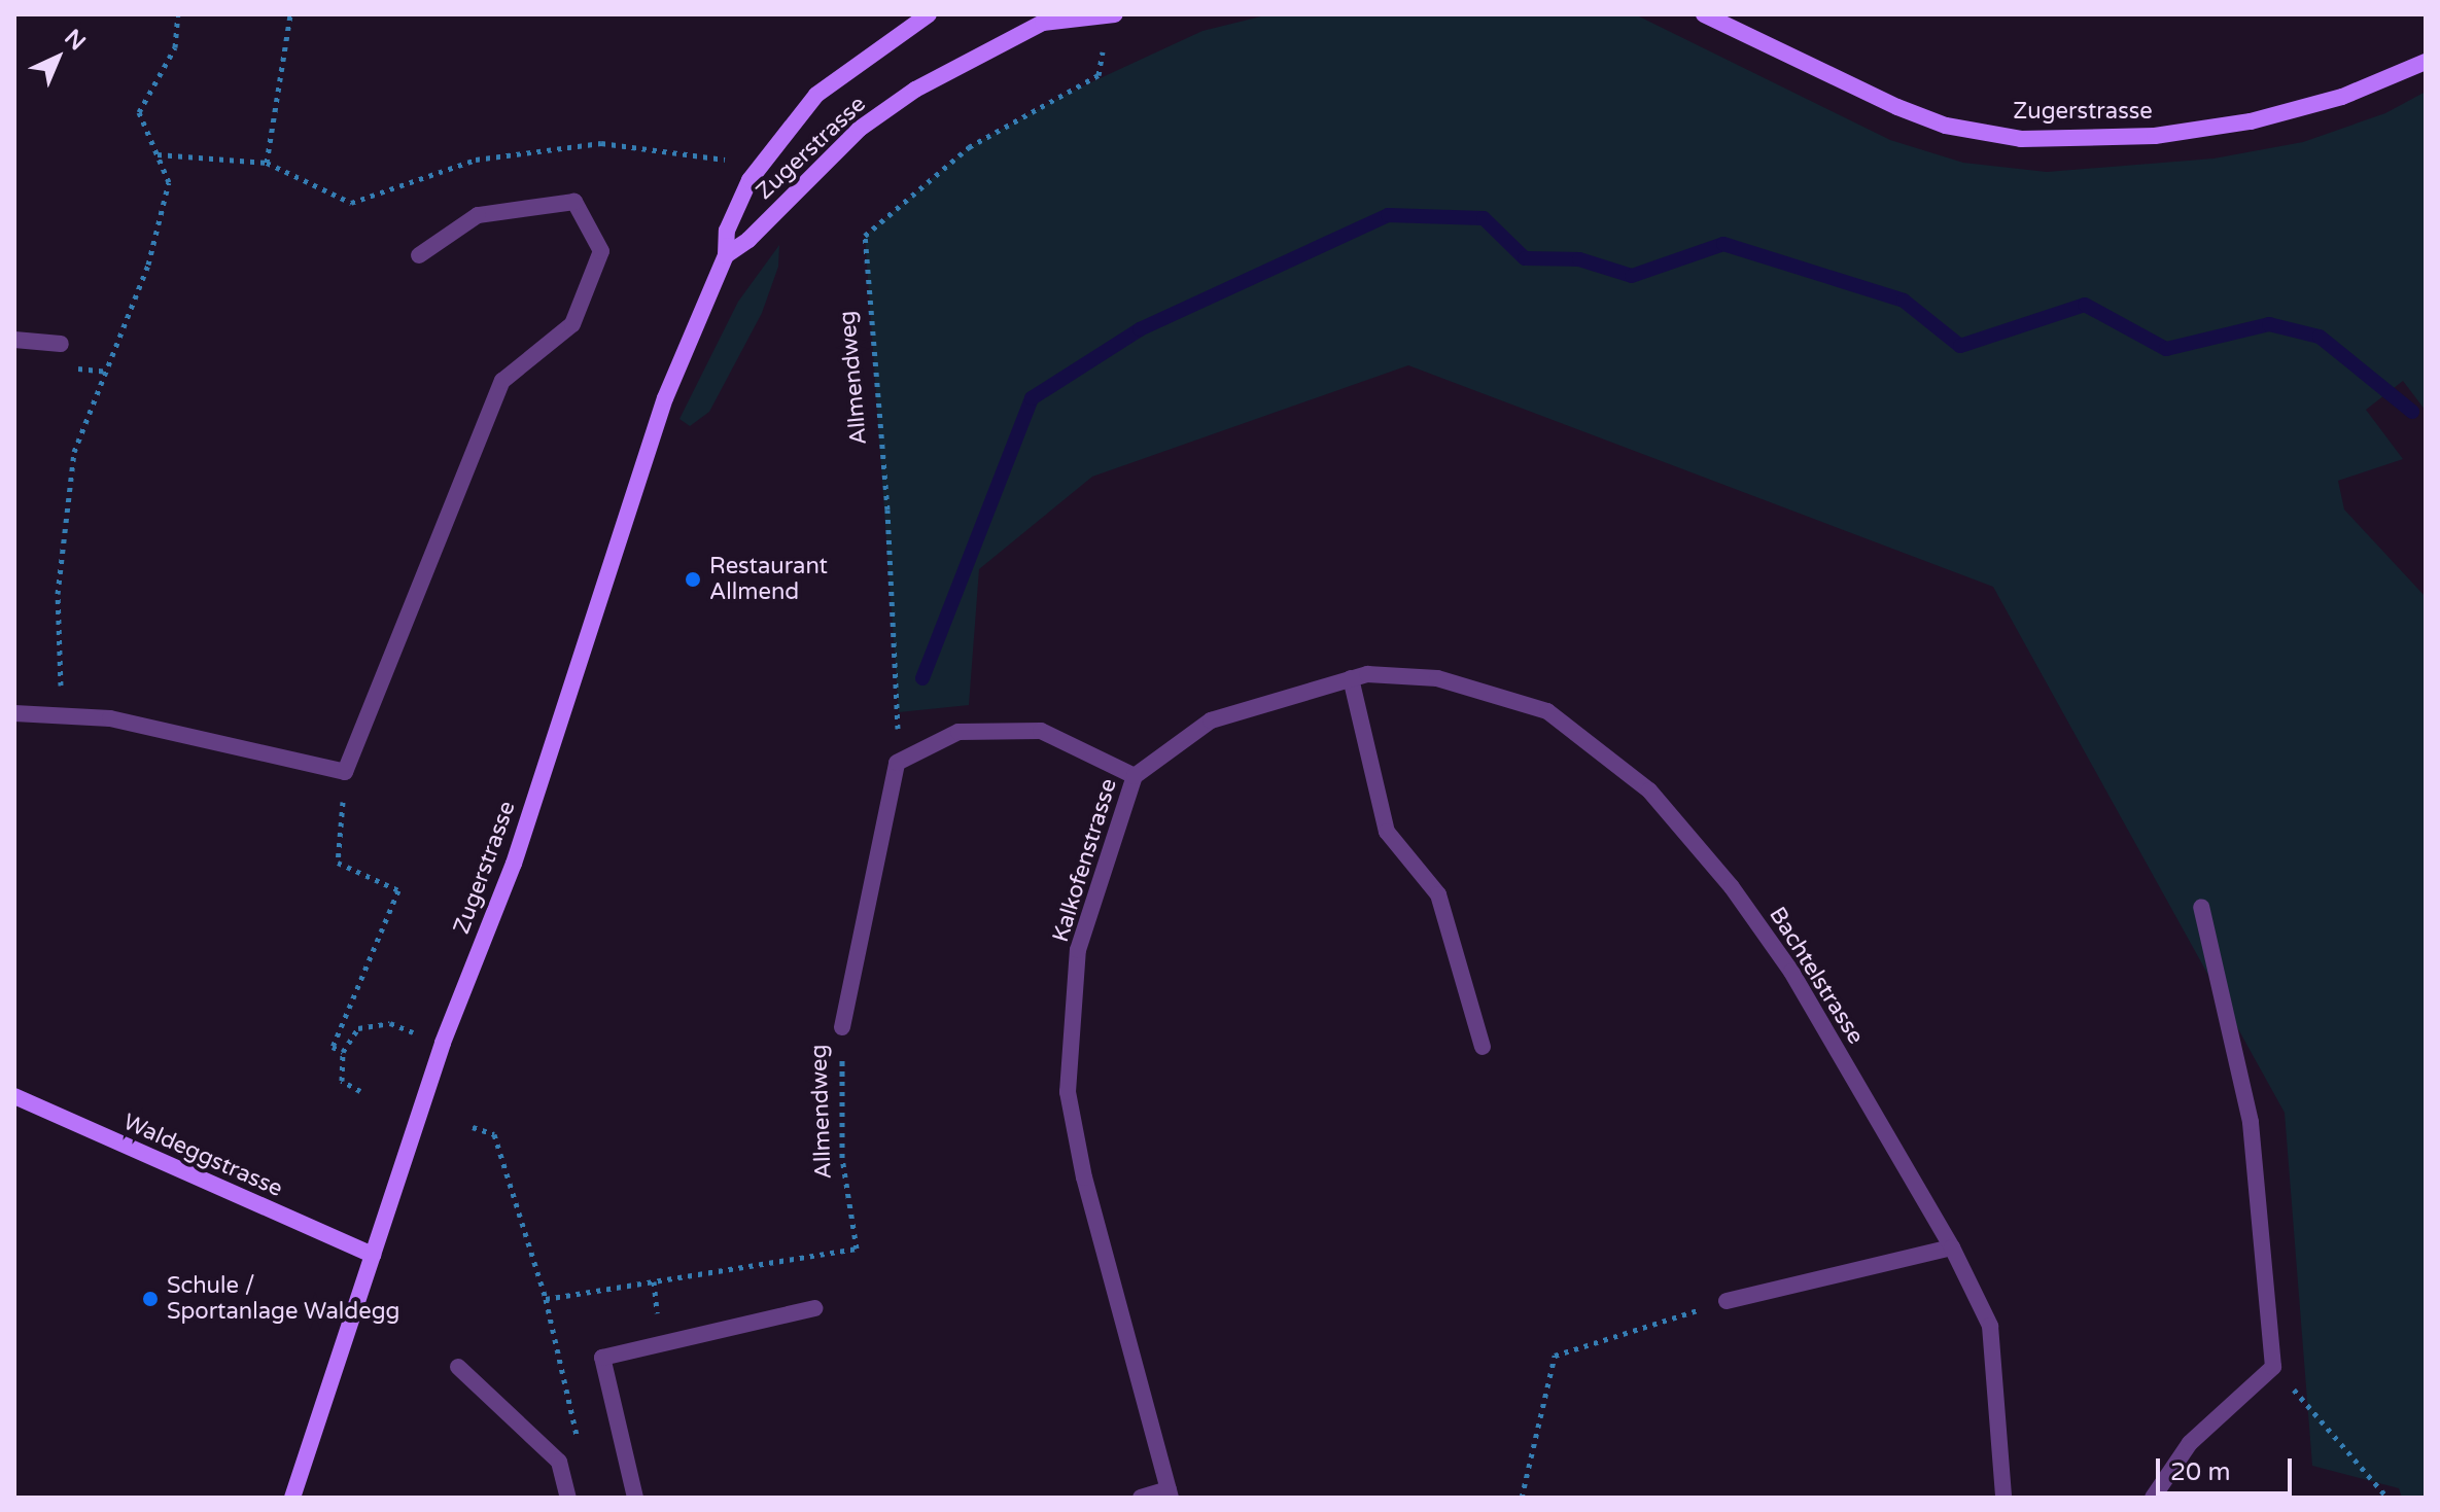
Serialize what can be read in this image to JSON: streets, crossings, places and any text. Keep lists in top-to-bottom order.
{
  "streets": {
    "main road": ["Zugerstrasse", "Waldeggstrasse"],
    "street": ["Allmendweg", "Kalkofenstrasse", "Bachtelstrasse"]
  },
  "crossings": [
    ["Zugerstrasse", "Waldeggstrasse"],
    ["Kalkofenstrasse", "Bachtelstrasse"]
  ],
  "places": ["Restaurant Allmend", "Schule / Sportanlage Waldegg"],
  "scale_bar": "20 m",
  "north": "top right"
}
